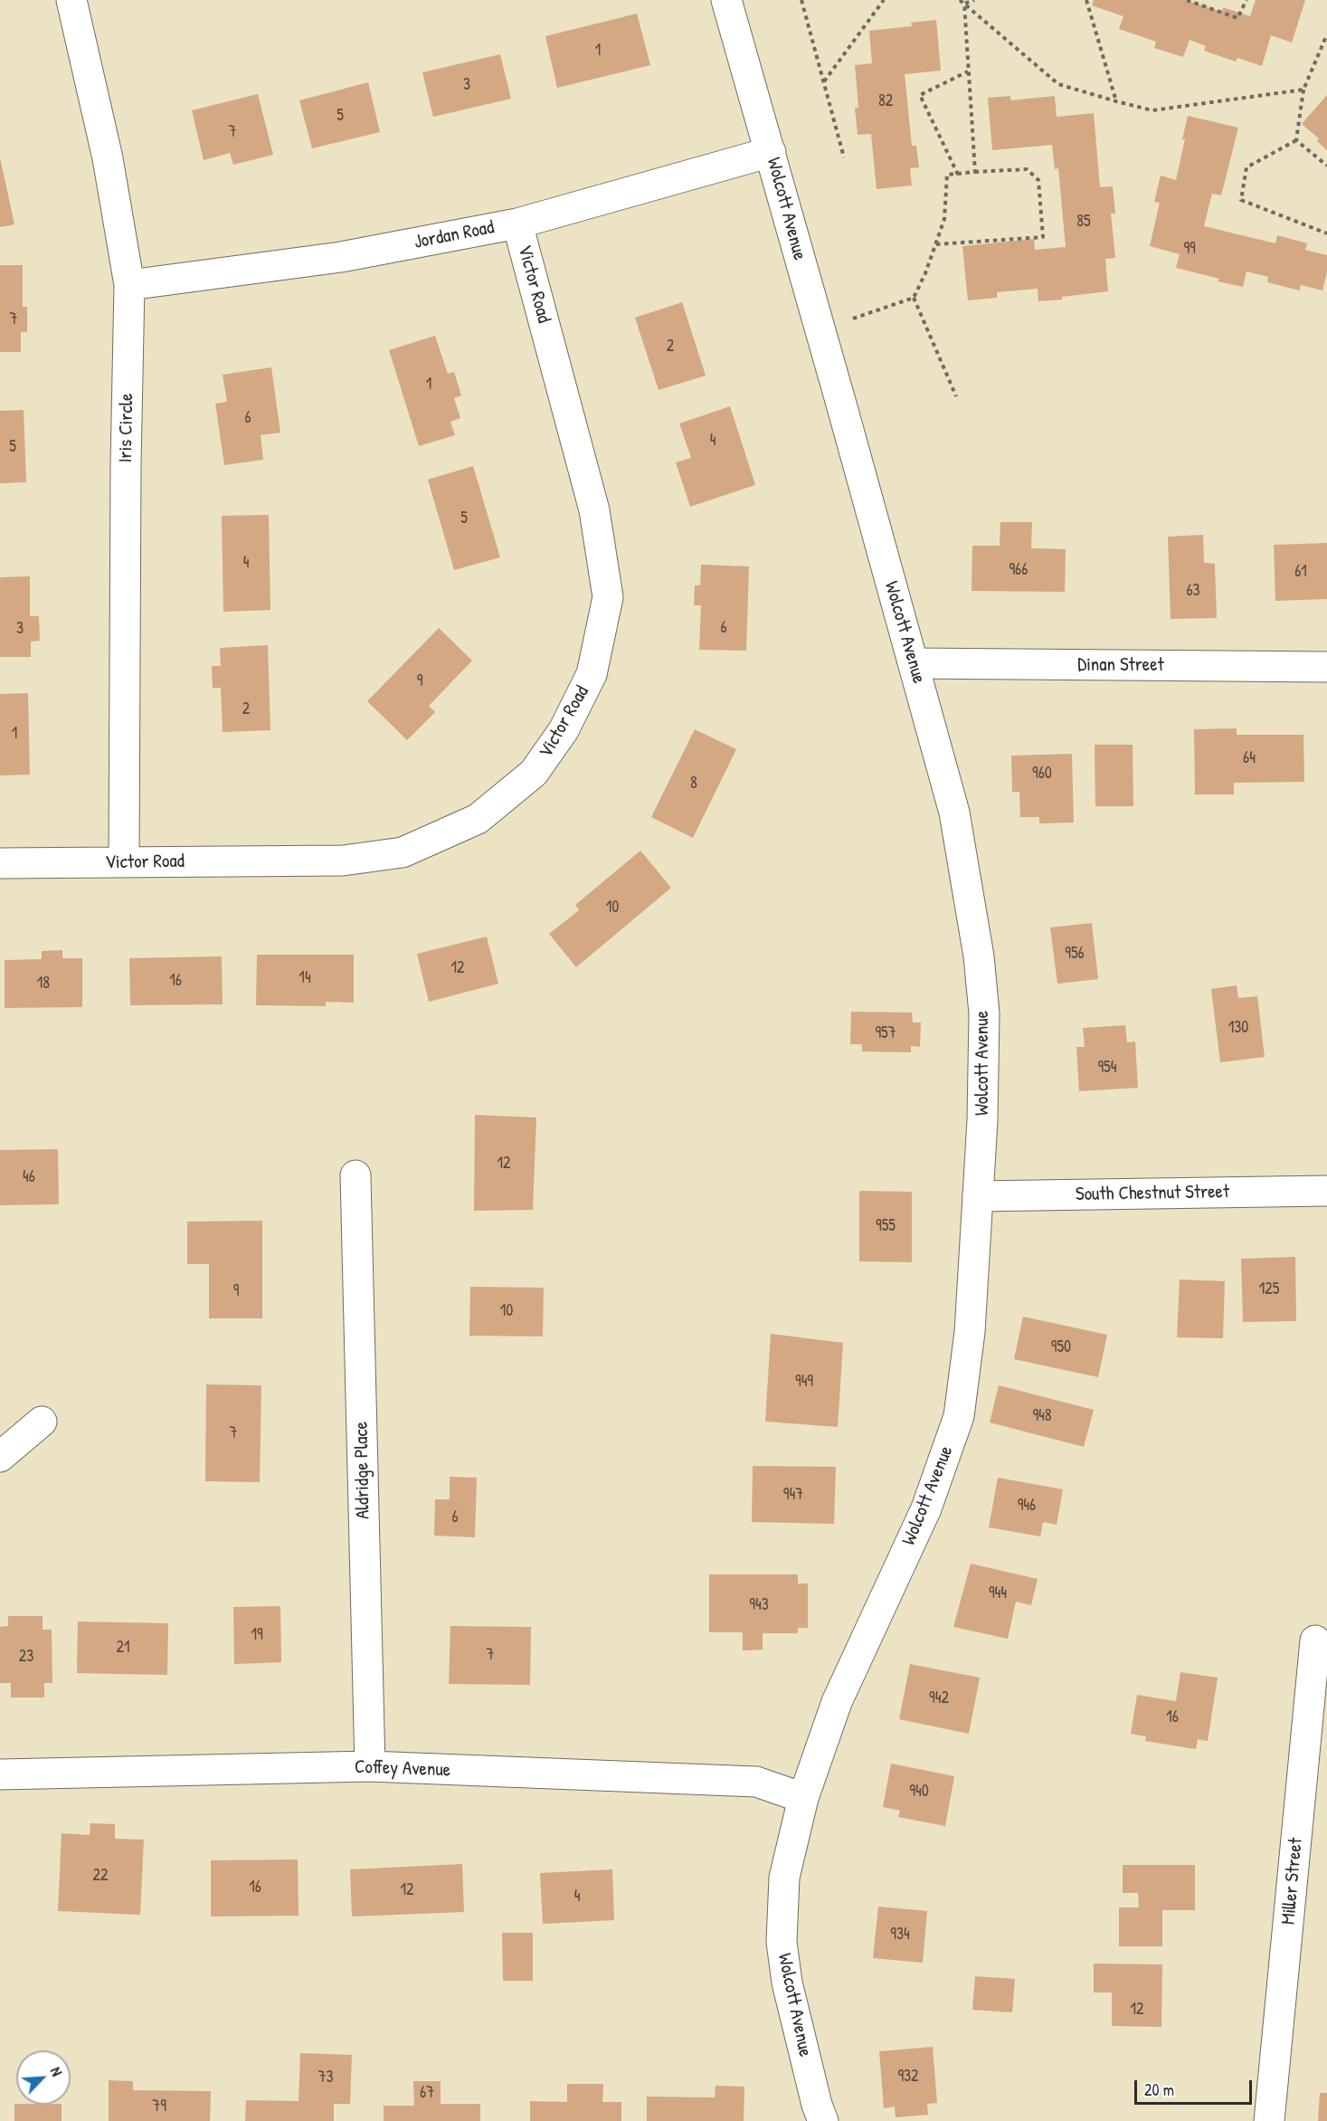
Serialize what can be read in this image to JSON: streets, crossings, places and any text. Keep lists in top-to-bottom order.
{
  "streets": {
    "street": [
      "Wolcott Avenue",
      "Jordan Road",
      "Victor Road",
      "Iris Circle",
      "Dinan Street",
      "South Chestnut Street",
      "Aldridge Place",
      "Coffey Avenue",
      "Miller Street"
    ]
  },
  "crossings": [
    ["Wolcott Avenue", "Jordan Road"],
    ["Wolcott Avenue", "Dinan Street"],
    ["Wolcott Avenue", "South Chestnut Street"],
    ["Wolcott Avenue", "Coffey Avenue"],
    ["Jordan Road", "Victor Road"],
    ["Jordan Road", "Iris Circle"],
    ["Victor Road", "Iris Circle"],
    ["Aldridge Place", "Coffey Avenue"]
  ],
  "house_numbers": [
    "1",
    "3",
    "82",
    "5",
    "7",
    "85",
    "99",
    "7",
    "2",
    "1",
    "6",
    "4",
    "5",
    "5",
    "4",
    "966",
    "61",
    "63",
    "6",
    "3",
    "9",
    "2",
    "1",
    "64",
    "960",
    "8",
    "10",
    "956",
    "12",
    "14",
    "16",
    "18",
    "130",
    "957",
    "954",
    "12",
    "46",
    "955",
    "125",
    "9",
    "10",
    "950",
    "949",
    "948",
    "7",
    "947",
    "946",
    "6",
    "944",
    "943",
    "19",
    "21",
    "7",
    "23",
    "942",
    "16",
    "940",
    "22",
    "16",
    "12",
    "4",
    "934",
    "12",
    "932",
    "73",
    "67",
    "79"
  ],
  "scale_bar": "20 m",
  "north": "top right"
}
